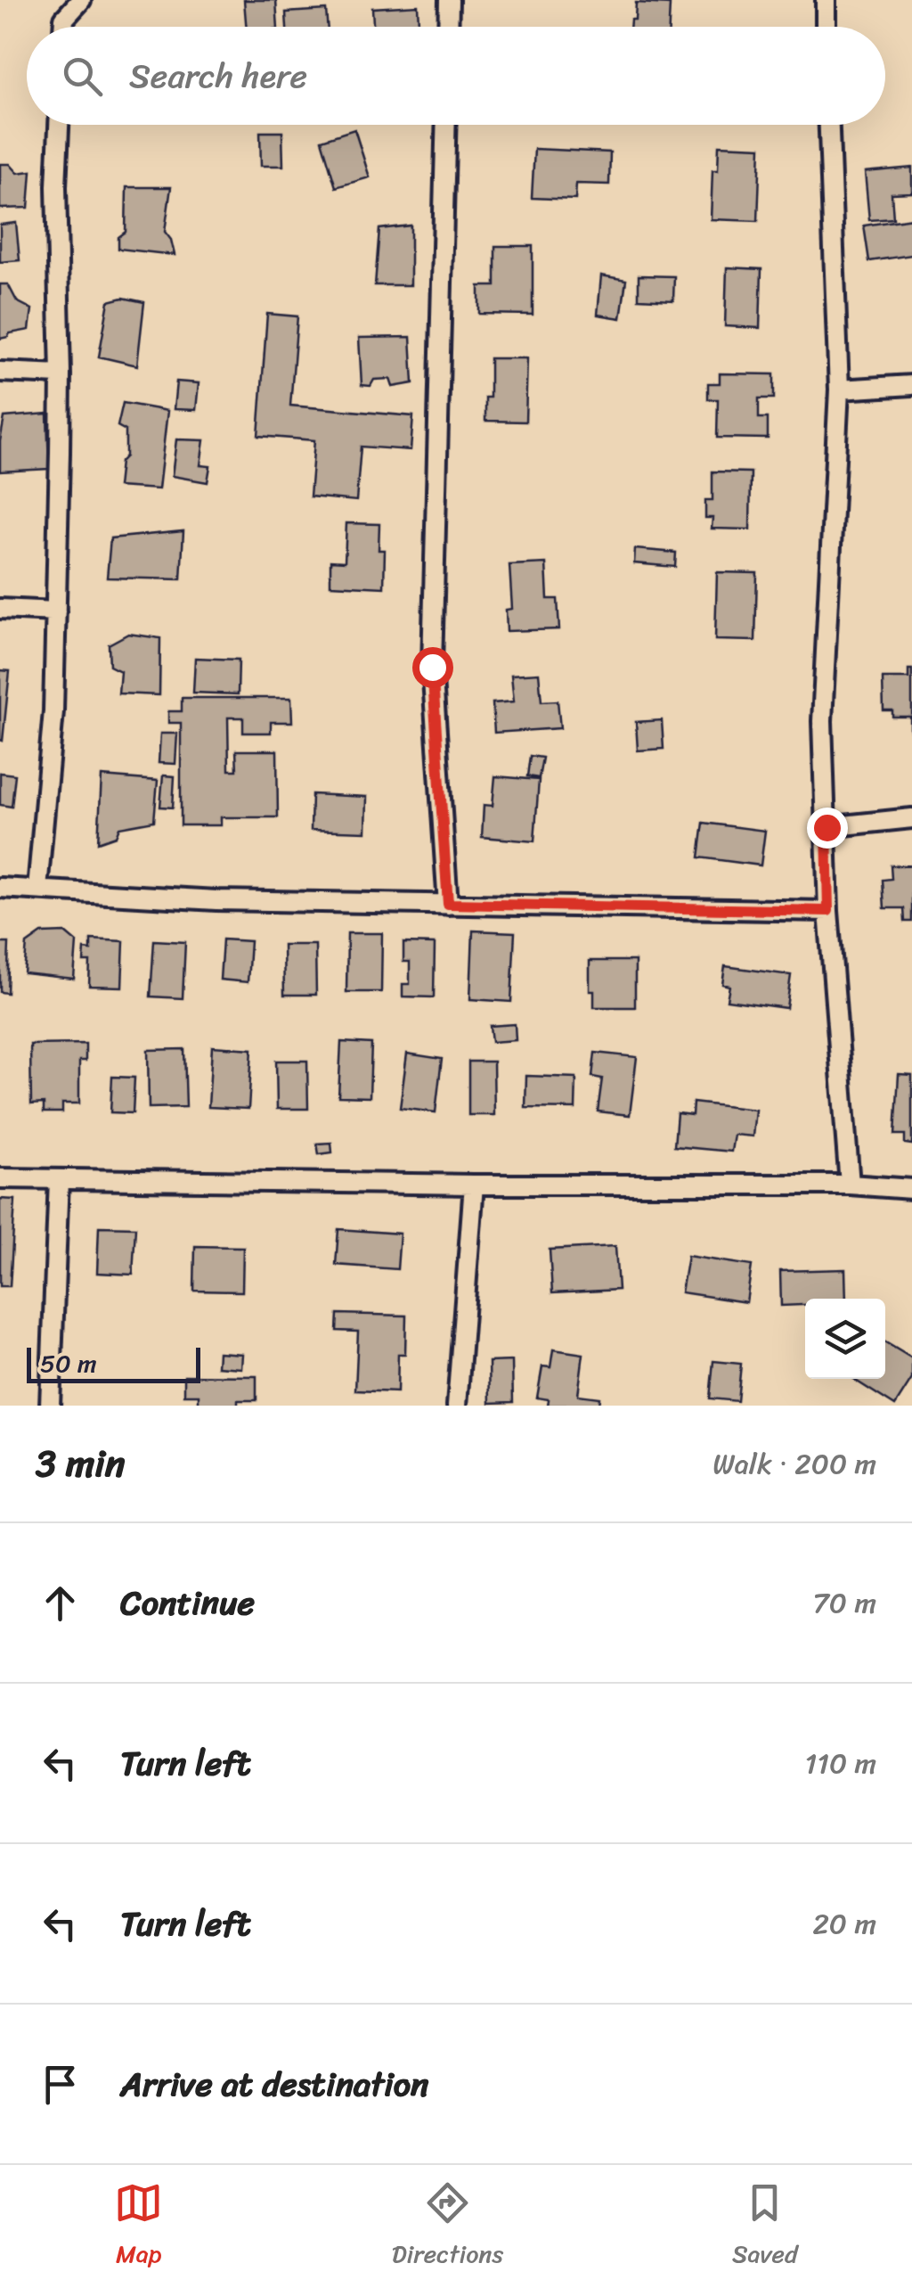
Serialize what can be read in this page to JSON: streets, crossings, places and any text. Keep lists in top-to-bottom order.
{
  "scale_bar": "50 m",
  "page": {
    "search": "Search here",
    "scale": "50 m",
    "heading": ["3 min", "Walk · 200 m"],
    "list": [
      ["Continue", "70 m"],
      ["Turn left", "110 m"],
      ["Turn left", "20 m"],
      "Arrive at destination"
    ],
    "nav": ["Map", "Directions", "Saved"]
  }
}
